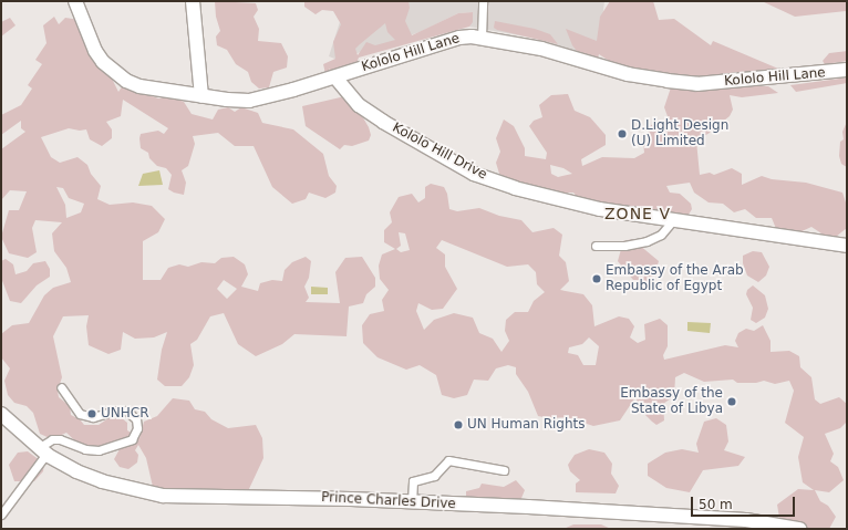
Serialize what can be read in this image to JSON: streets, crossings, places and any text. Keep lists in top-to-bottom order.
{
  "streets": {
    "street": ["Kololo Hill Lane", "Kololo Hill Drive", "Prince Charles Drive"]
  },
  "crossings": [
    ["Kololo Hill Lane", "Kololo Hill Drive"]
  ],
  "districts": ["ZONE V"],
  "places": [
    "D.Light Design (U) Limited",
    "Embassy of the Arab Republic of Egypt",
    "Embassy of the State of Libya",
    "UNHCR",
    "UN Human Rights"
  ],
  "scale_bar": "50 m"
}
